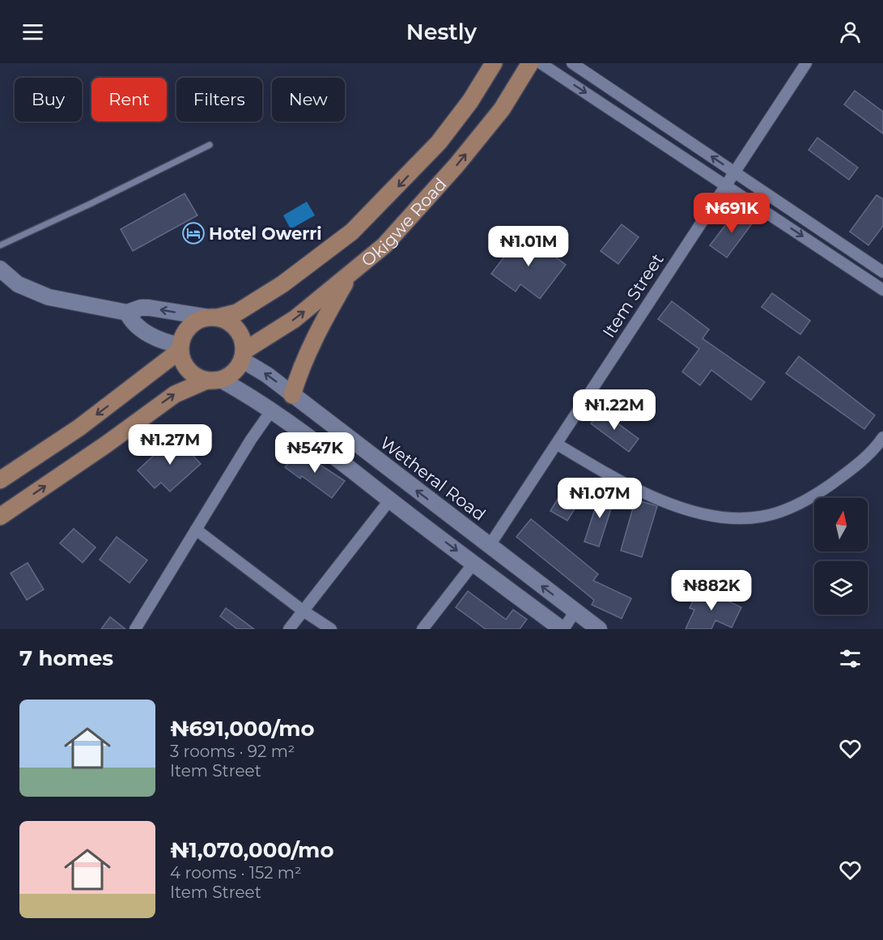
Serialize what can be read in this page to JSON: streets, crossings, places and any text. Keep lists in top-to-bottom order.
{
  "streets": {
    "main road": ["Okigwe Road", "Wetheral Road"],
    "street": ["Item Street"]
  },
  "crossings": [
    ["Okigwe Road", "Wetheral Road"],
    ["Item Street", "Wetheral Road"]
  ],
  "places": {
    "hotel": ["Hotel Owerri"]
  },
  "north": "top",
  "page": {
    "header": "Nestly",
    "chip": [
      "Buy",
      "Rent",
      "Filters",
      "New"
    ],
    "price": [
      "₦691K",
      "₦1.01M",
      "₦1.22M",
      "₦1.27M",
      "₦547K",
      "₦1.07M",
      "₦882K"
    ],
    "heading": "7 homes",
    "list": [
      {
        "name": "₦691,000/mo",
        "note": "3 rooms · 92 m² · Item Street"
      },
      {
        "name": "₦1,070,000/mo",
        "note": "4 rooms · 152 m² · Item Street"
      }
    ]
  }
}
